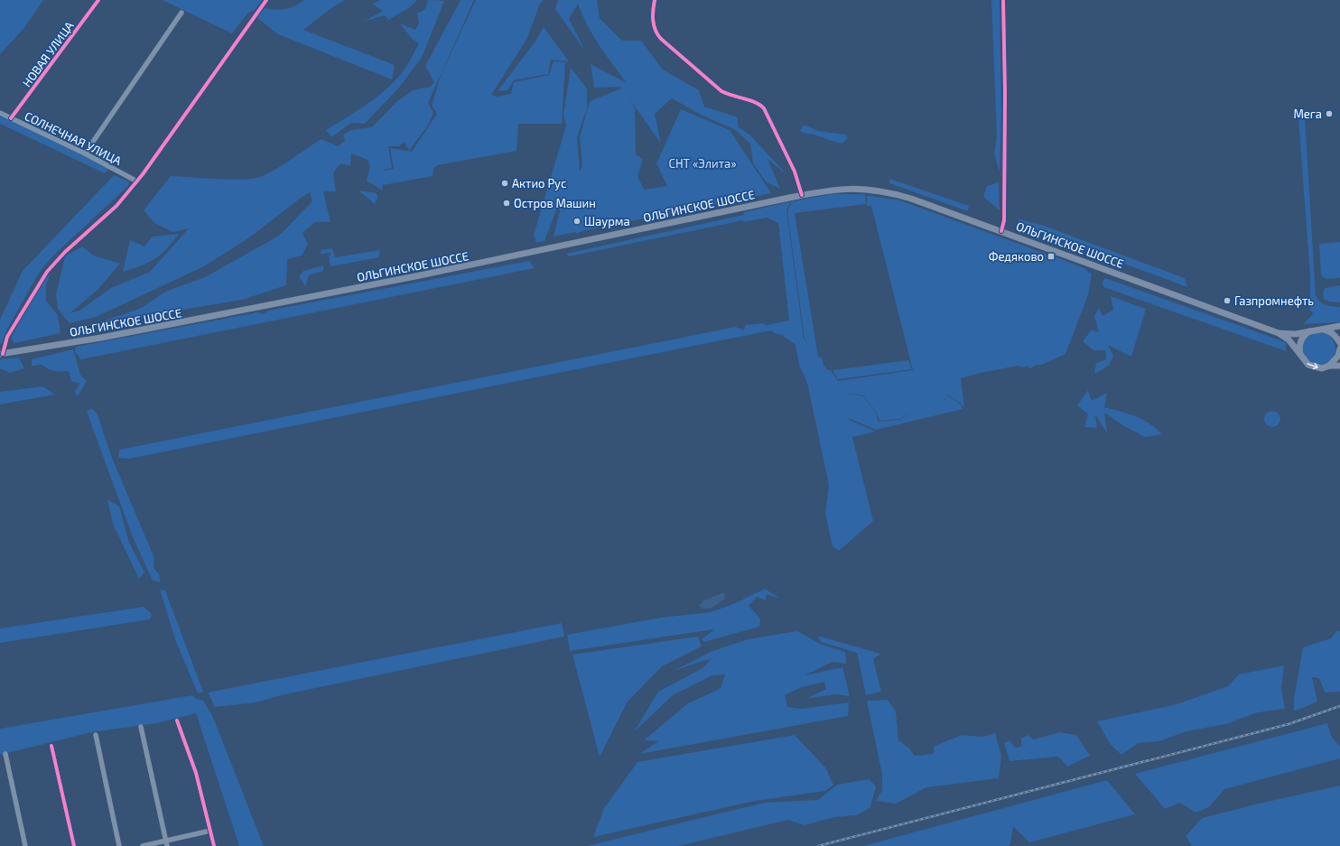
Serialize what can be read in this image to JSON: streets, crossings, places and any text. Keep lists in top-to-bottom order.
{
  "streets": {
    "main road": ["ОЛЬГИНСКОЕ ШОССЕ"],
    "street": ["НОВАЯ УЛИЦА", "СОЛНЕЧНАЯ УЛИЦА"]
  },
  "crossings": [
    ["НОВАЯ УЛИЦА", "СОЛНЕЧНАЯ УЛИЦА"]
  ],
  "parks": ["СНТ «Элита»"],
  "places": {
    "other": [
      "Мега",
      "Актио Рус",
      "Остров Машин",
      "Шаурма",
      "Газпромнефть"
    ],
    "transit": ["Федяково"]
  }
}
